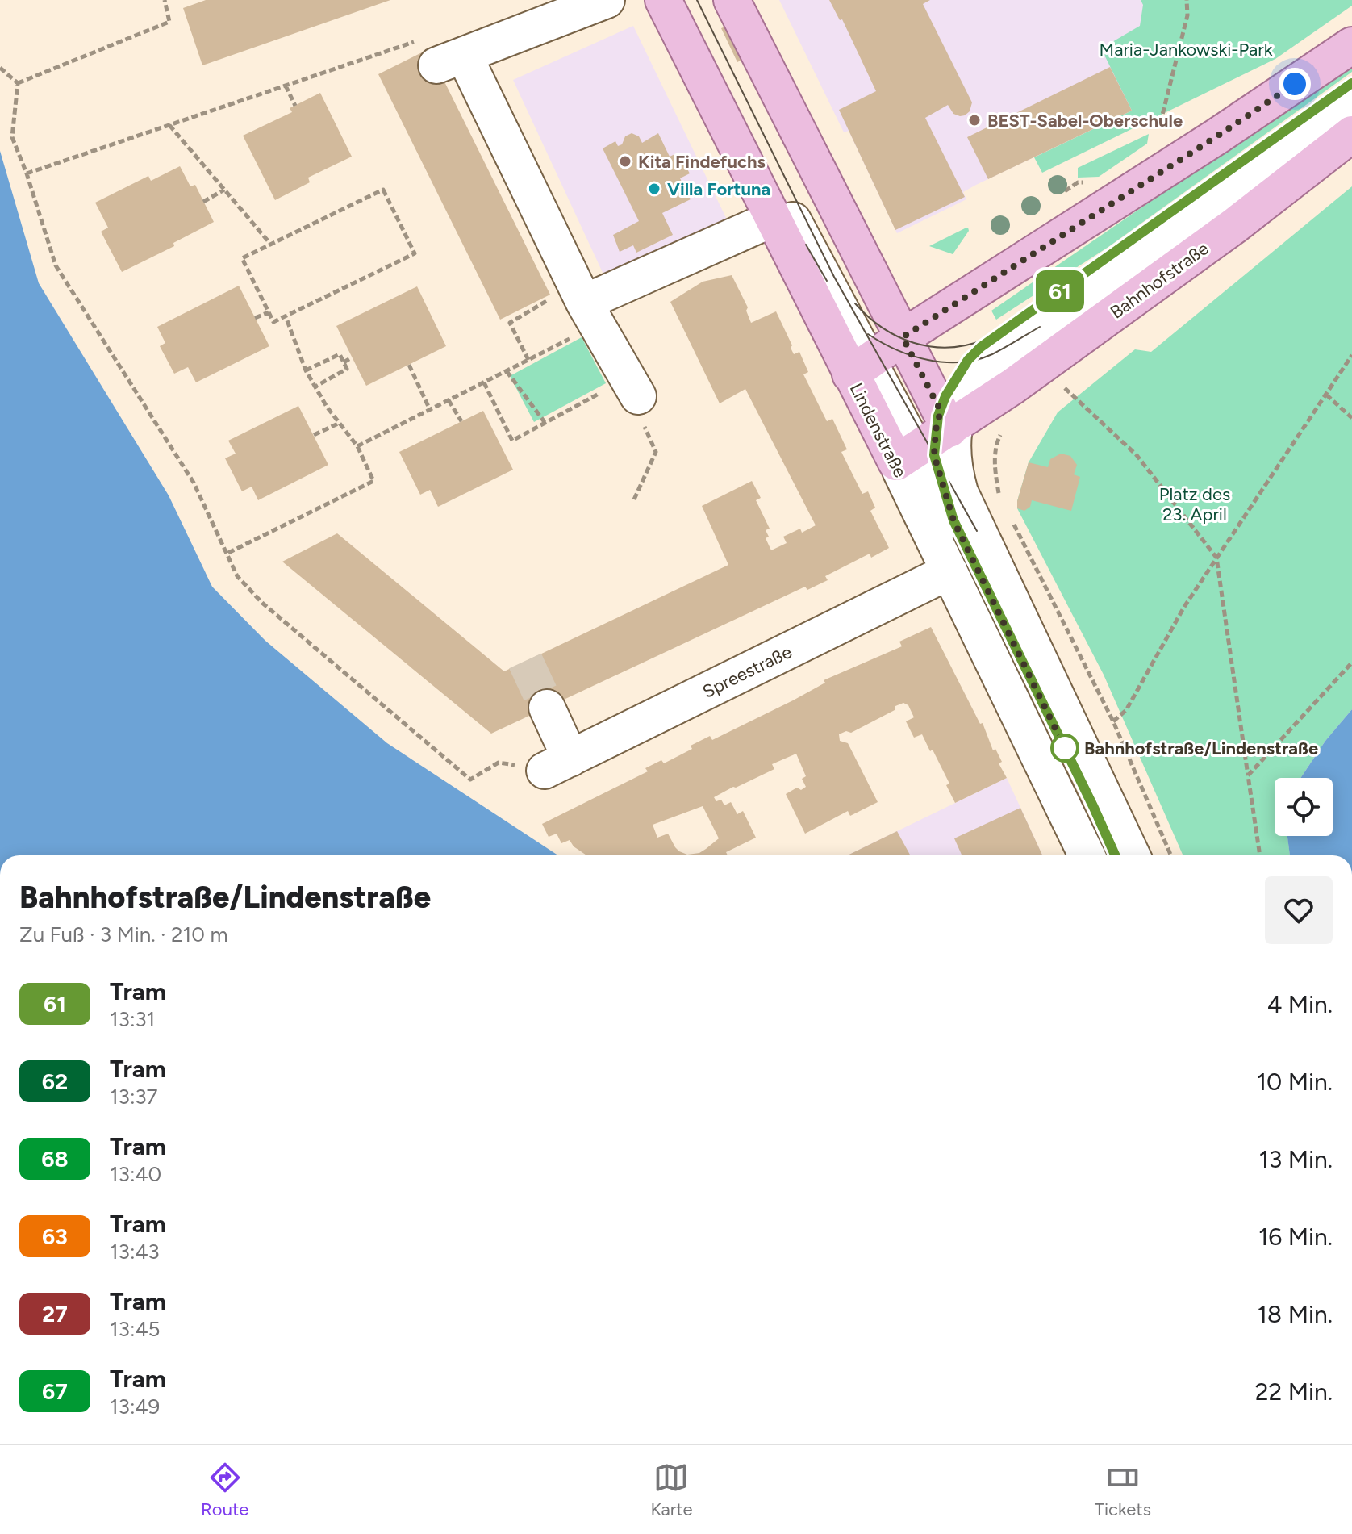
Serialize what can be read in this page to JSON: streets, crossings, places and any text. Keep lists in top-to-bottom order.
{
  "streets": {
    "main road": ["Bahnhofstraße", "Lindenstraße"],
    "street": ["Spreestraße"]
  },
  "crossings": [
    ["Bahnhofstraße", "Lindenstraße"],
    ["Lindenstraße", "Spreestraße"]
  ],
  "parks": ["Maria-Jankowski-Park", "Platz des 23. April"],
  "places": [
    "BEST-Sabel-Oberschule",
    "Kita Findefuchs",
    "Villa Fortuna",
    "Bahnhofstraße/Lindenstraße"
  ],
  "lines": ["tram line 61"],
  "page": {
    "on_map": "61",
    "heading": ["Bahnhofstraße/Lindenstraße", "Zu Fuß · 3 Min. · 210 m"],
    "list": [
      {
        "mark": "61",
        "name": "Tram",
        "note": "13:31",
        "value": "4 Min."
      },
      {
        "mark": "62",
        "name": "Tram",
        "note": "13:37",
        "value": "10 Min."
      },
      {
        "mark": "68",
        "name": "Tram",
        "note": "13:40",
        "value": "13 Min."
      },
      {
        "mark": "63",
        "name": "Tram",
        "note": "13:43",
        "value": "16 Min."
      },
      {
        "mark": "27",
        "name": "Tram",
        "note": "13:45",
        "value": "18 Min."
      },
      {
        "mark": "67",
        "name": "Tram",
        "note": "13:49",
        "value": "22 Min."
      }
    ],
    "tabs": ["Route", "Karte", "Tickets"]
  }
}
